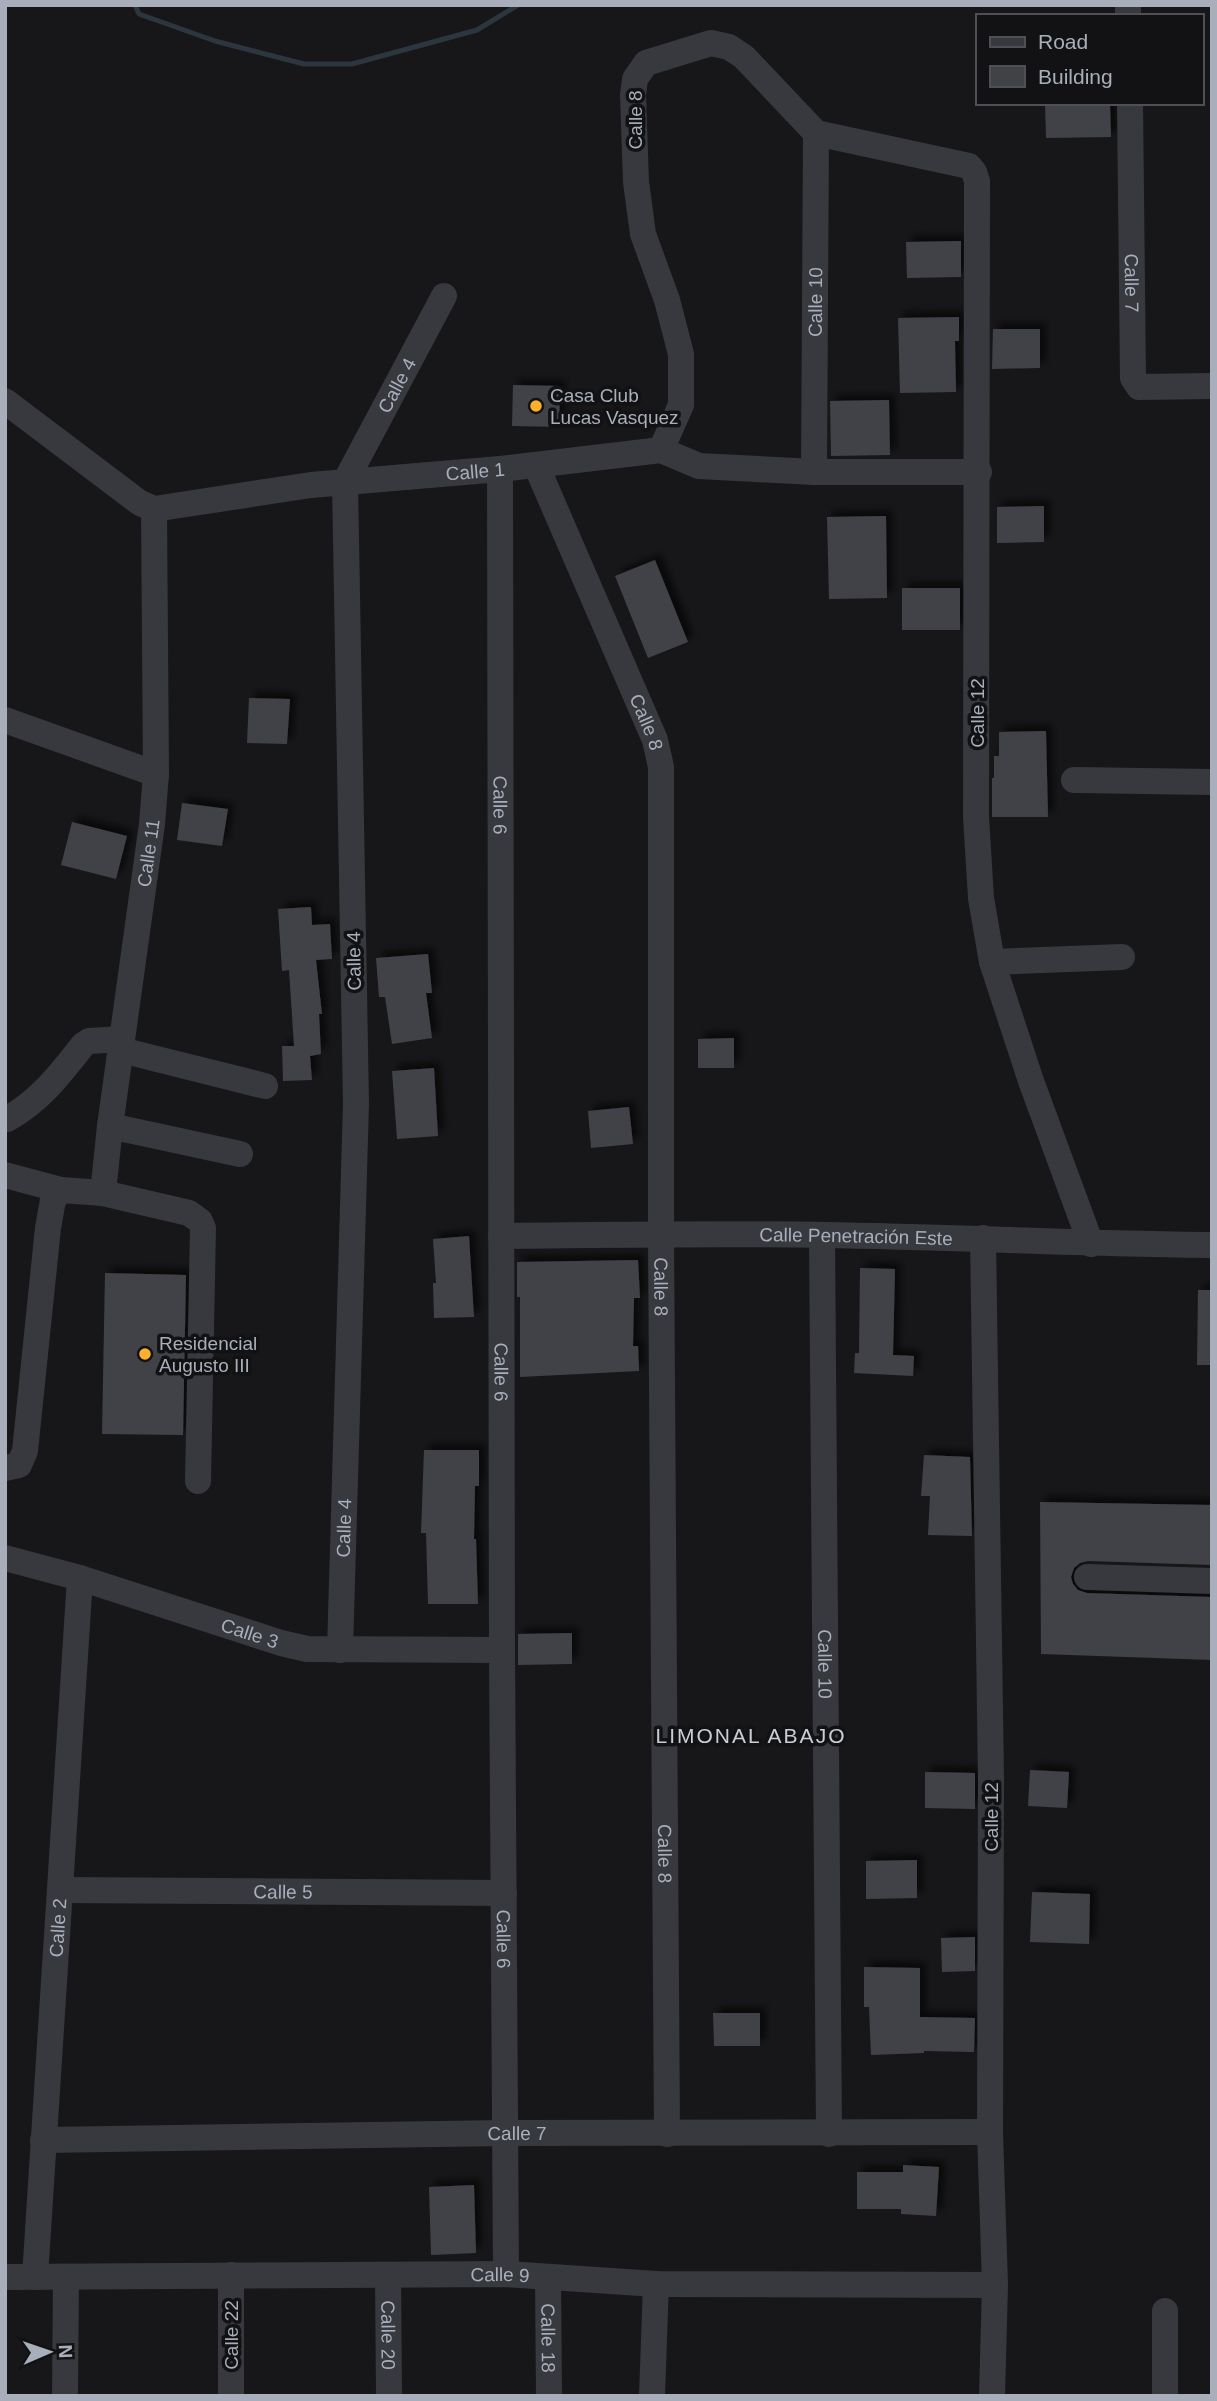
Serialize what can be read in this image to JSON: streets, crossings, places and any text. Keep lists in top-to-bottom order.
{
  "streets": {
    "street": [
      "Calle 8",
      "Calle 7",
      "Calle 10",
      "Calle 4",
      "Calle 1",
      "Calle 12",
      "Calle 6",
      "Calle 11",
      "Calle Penetración Este",
      "Calle 3",
      "Calle 5",
      "Calle 2",
      "Calle 9",
      "Calle 22",
      "Calle 20",
      "Calle 18"
    ]
  },
  "crossings": [
    ["Calle 8", "Calle 7"],
    ["Calle 8", "Calle 10"],
    ["Calle 8", "Calle 1"],
    ["Calle 8", "Calle 12"],
    ["Calle 8", "Calle Penetración Este"],
    ["Calle 7", "Calle 10"],
    ["Calle 7", "Calle 12"],
    ["Calle 7", "Calle 6"],
    ["Calle 7", "Calle 2"],
    ["Calle 10", "Calle 1"],
    ["Calle 10", "Calle 12"],
    ["Calle 10", "Calle Penetración Este"],
    ["Calle 4", "Calle 1"],
    ["Calle 4", "Calle 3"],
    ["Calle 1", "Calle 12"],
    ["Calle 1", "Calle 6"],
    ["Calle 1", "Calle 11"],
    ["Calle 12", "Calle Penetración Este"],
    ["Calle 12", "Calle 9"],
    ["Calle 6", "Calle Penetración Este"],
    ["Calle 6", "Calle 3"],
    ["Calle 6", "Calle 5"],
    ["Calle 6", "Calle 9"],
    ["Calle 3", "Calle 2"],
    ["Calle 5", "Calle 2"],
    ["Calle 2", "Calle 9"],
    ["Calle 9", "Calle 22"],
    ["Calle 9", "Calle 20"],
    ["Calle 9", "Calle 18"]
  ],
  "districts": ["LIMONAL ABAJO"],
  "places": ["Casa Club Lucas Vasquez", "Residencial Augusto III"],
  "legend": ["Road", "Building"],
  "north": "right"
}
